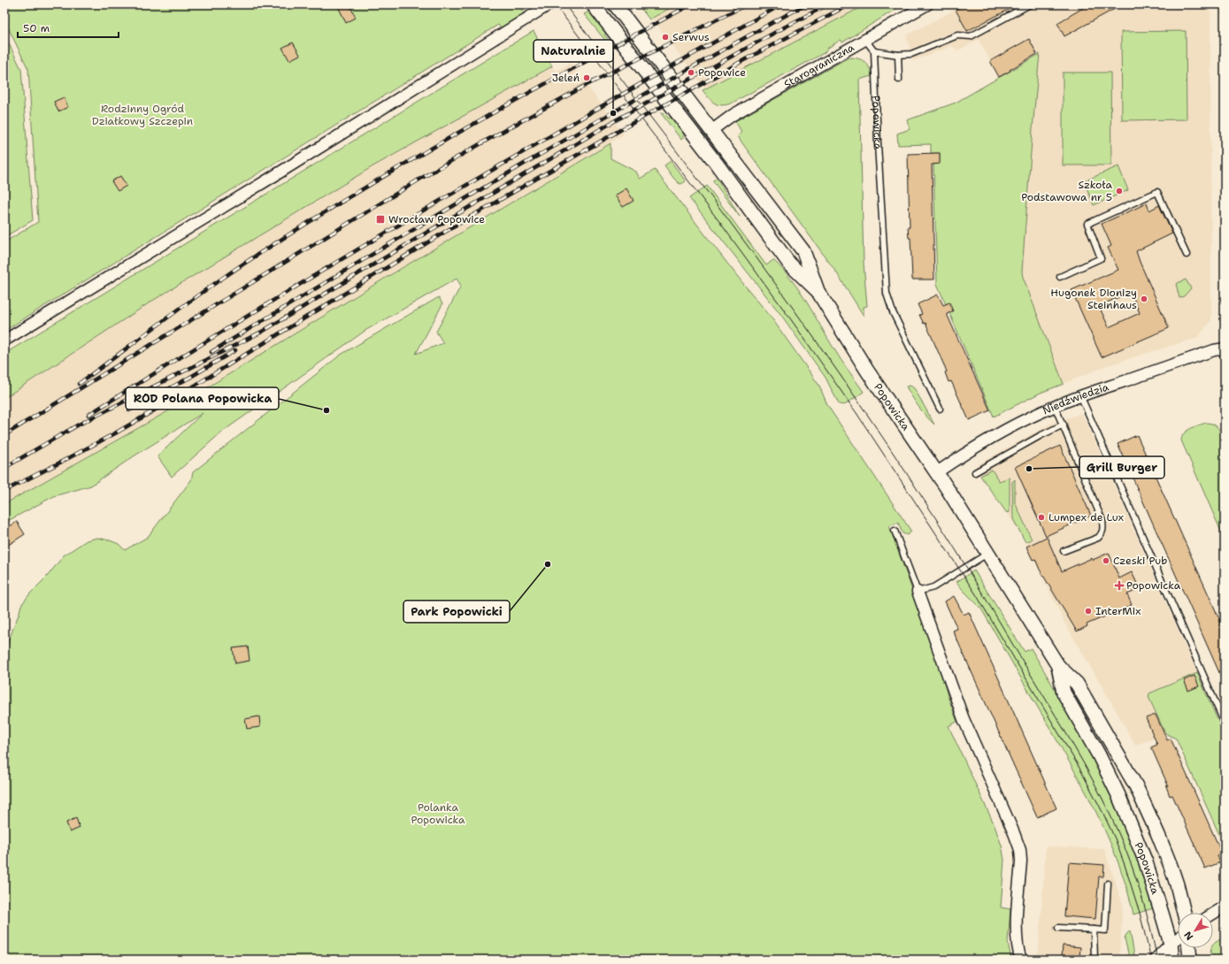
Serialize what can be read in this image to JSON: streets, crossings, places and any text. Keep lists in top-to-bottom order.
{
  "streets": {
    "street": ["Starograniczna", "Popowicka", "Niedźwiedzia"]
  },
  "crossings": [
    ["Starograniczna", "Popowicka"],
    ["Popowicka", "Niedźwiedzia"]
  ],
  "parks": ["Rodzinny Ogród Działkowy Szczepin", "Polanka Popowicka"],
  "places": {
    "other": [
      "Serwus",
      "Popowice",
      "Jeleń",
      "Naturalnie",
      "Szkoła Podstawowa nr 5",
      "Hugonek Dionizy Steinhaus",
      "ROD Polana Popowicka",
      "Grill Burger",
      "Lumpex de Lux",
      "Czeski Pub",
      "Park Popowicki",
      "InterMix"
    ],
    "transit": ["Wrocław Popowice"],
    "health": ["Popowicka"]
  },
  "scale_bar": "50 m",
  "north": "bottom left"
}
